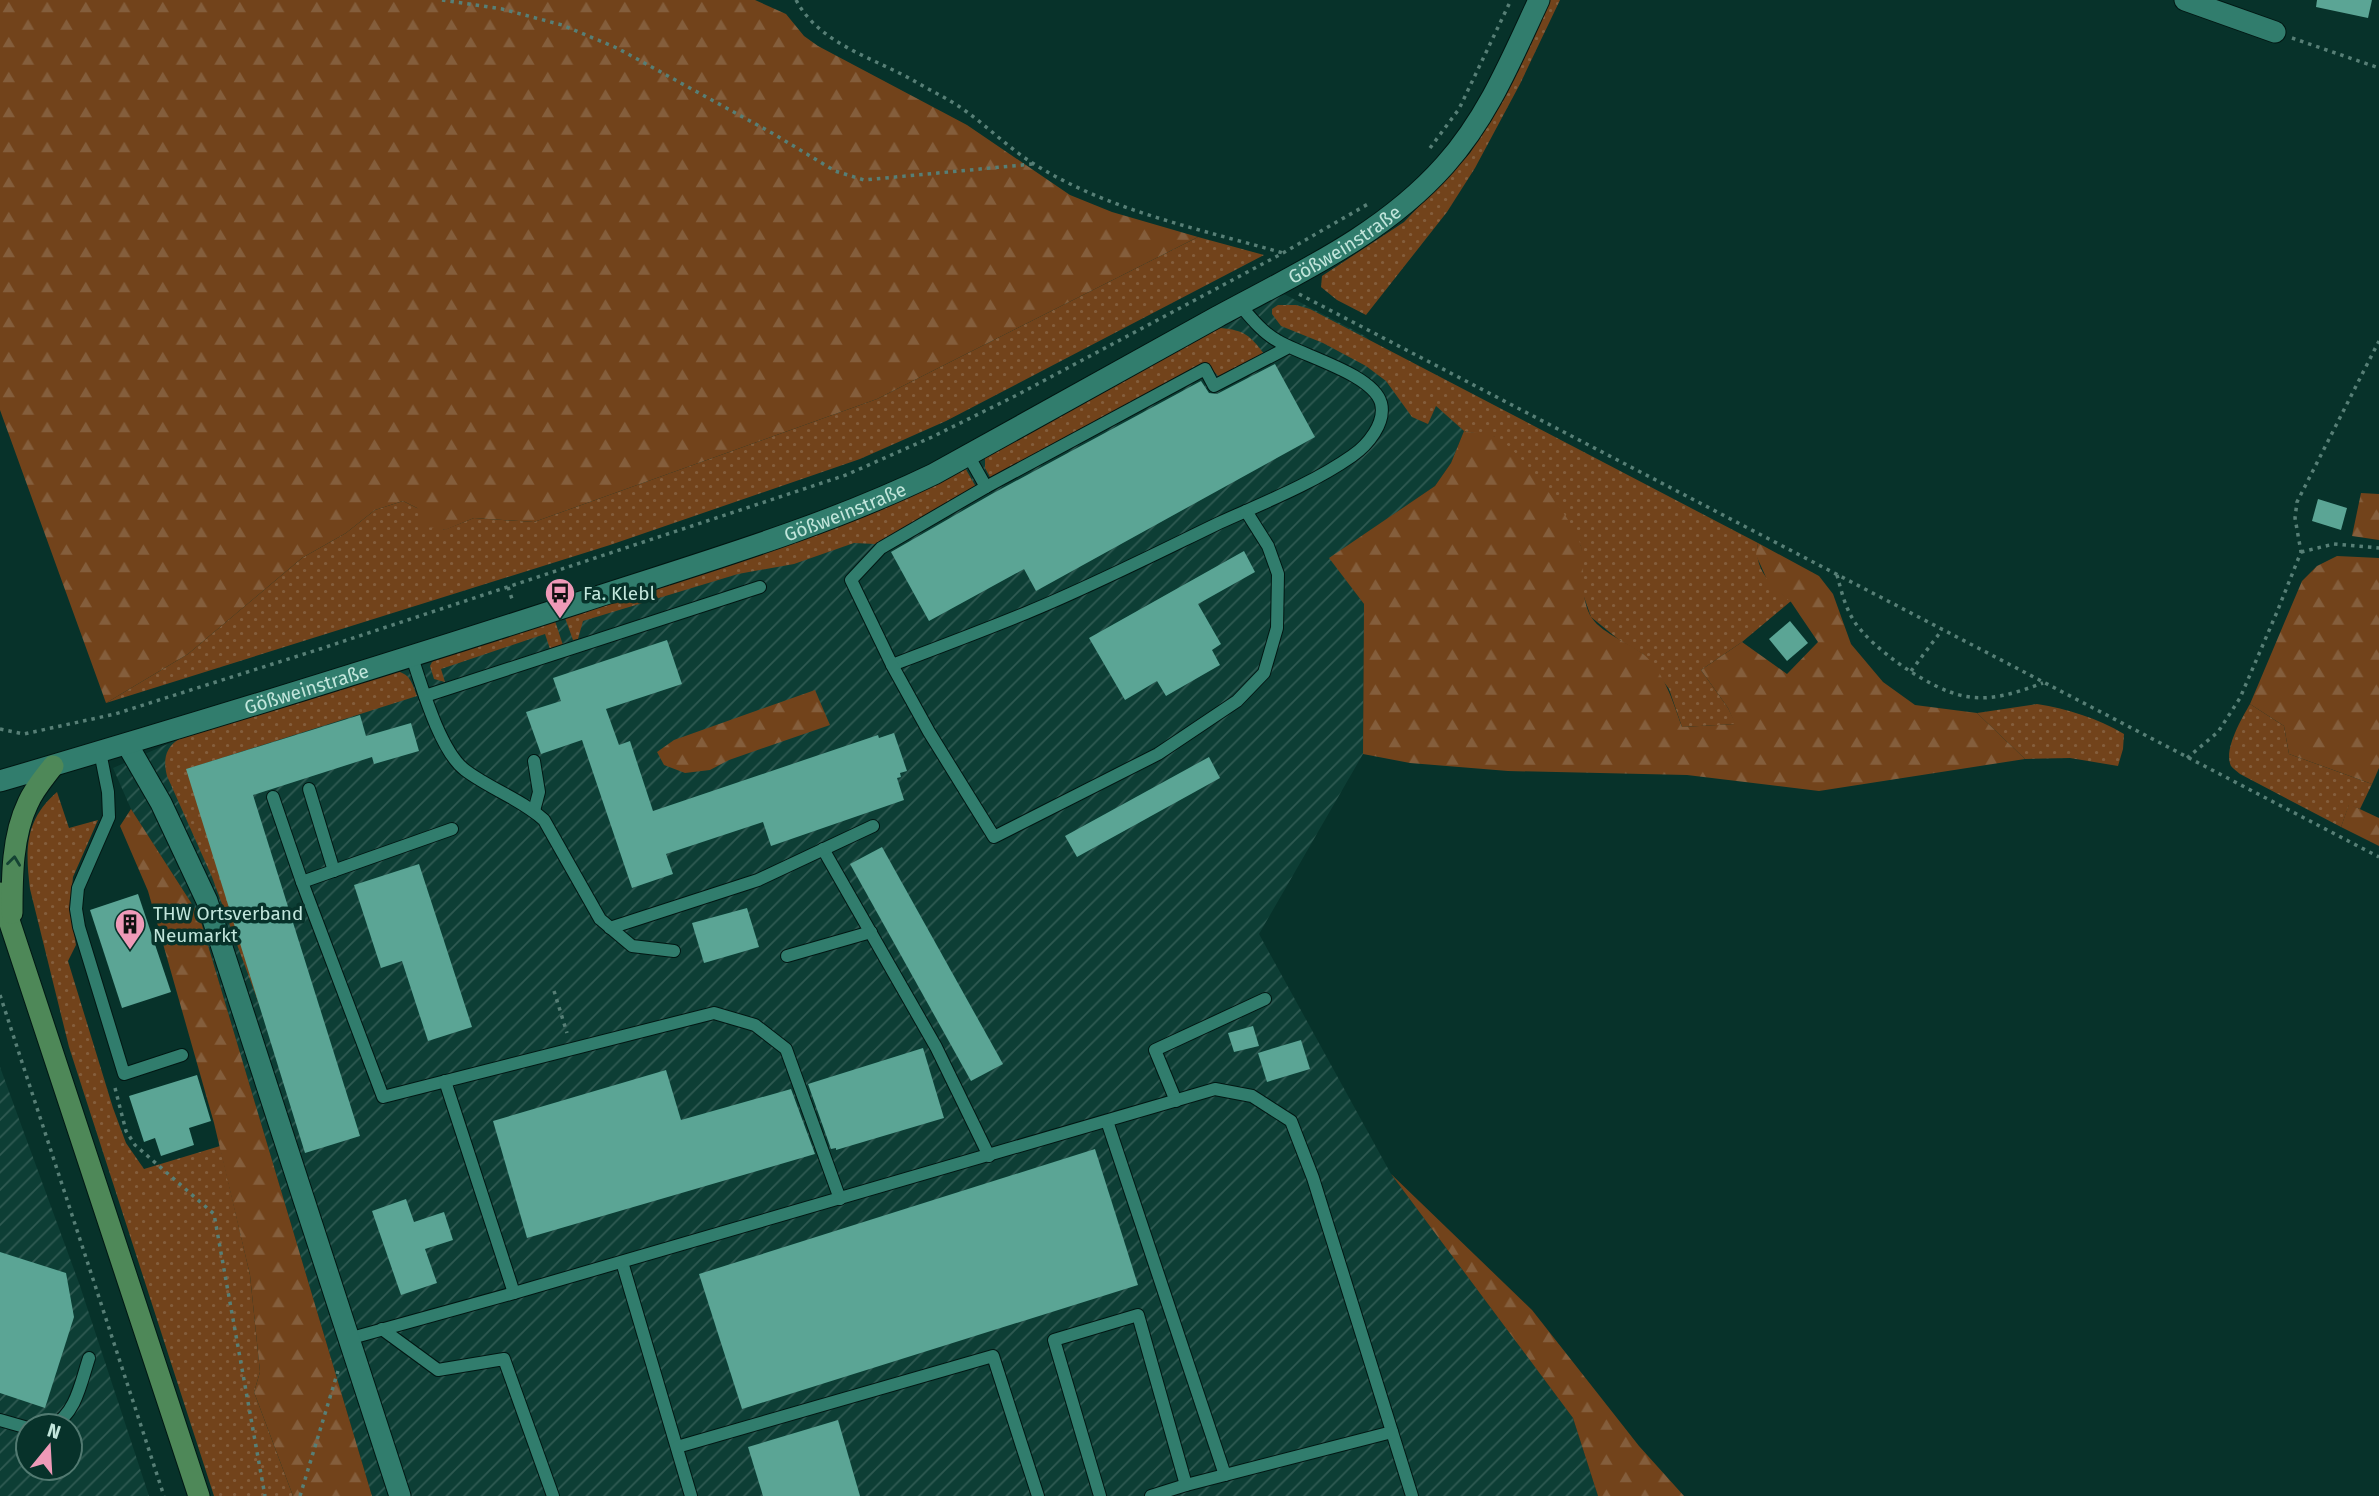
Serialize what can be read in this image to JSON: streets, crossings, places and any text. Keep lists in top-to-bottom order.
{
  "streets": {
    "street": ["Gößweinstraße"]
  },
  "places": {
    "bus stop": ["Fa. Klebl"],
    "building": ["THW Ortsverband Neumarkt"]
  },
  "north": "top"
}
